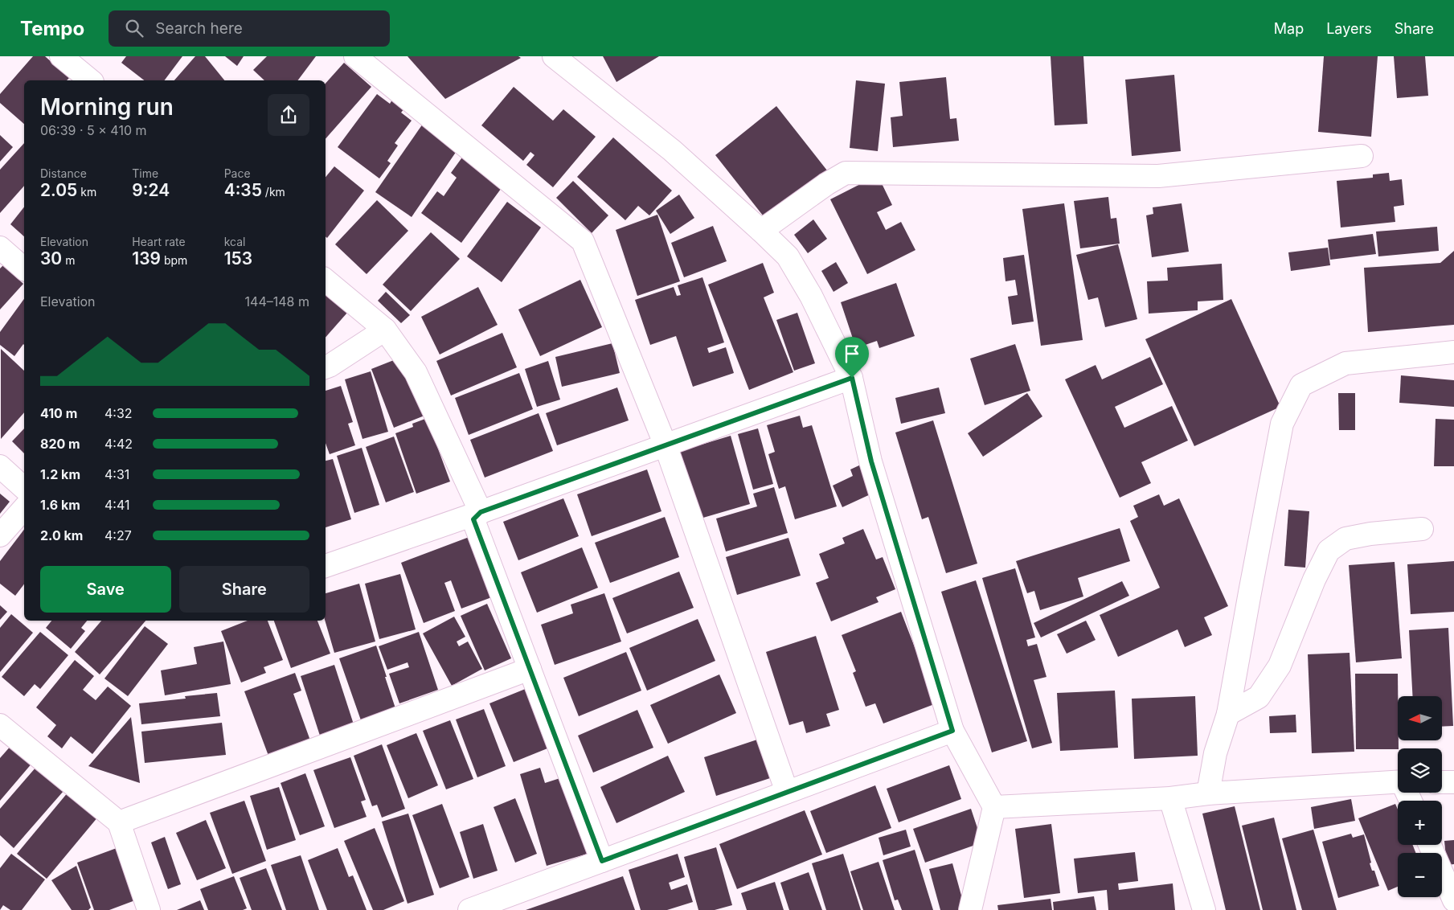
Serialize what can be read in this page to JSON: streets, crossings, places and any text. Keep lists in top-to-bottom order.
{
  "north": "left",
  "page": {
    "header": "Tempo",
    "search": "Search here",
    "nav": ["Map", "Layers", "Share"],
    "heading": ["Morning run", "06:39 · 5 × 410 m"],
    "stats": [
      ["Distance", "2.05 km"],
      ["Time", "9:24"],
      ["Pace", "4:35 /km"],
      ["Elevation", "30 m"],
      ["Heart rate", "139 bpm"],
      ["kcal", "153"]
    ],
    "chart": ["Elevation", "144–148 m"],
    "list": [
      {
        "name": "410 m",
        "note": "4:32"
      },
      {
        "name": "820 m",
        "note": "4:42"
      },
      {
        "name": "1.2 km",
        "note": "4:31"
      },
      {
        "name": "1.6 km",
        "note": "4:41"
      },
      {
        "name": "2.0 km",
        "note": "4:27"
      }
    ],
    "buttons": ["Save", "Share"],
    "map_buttons": ["+", "−"]
  }
}
